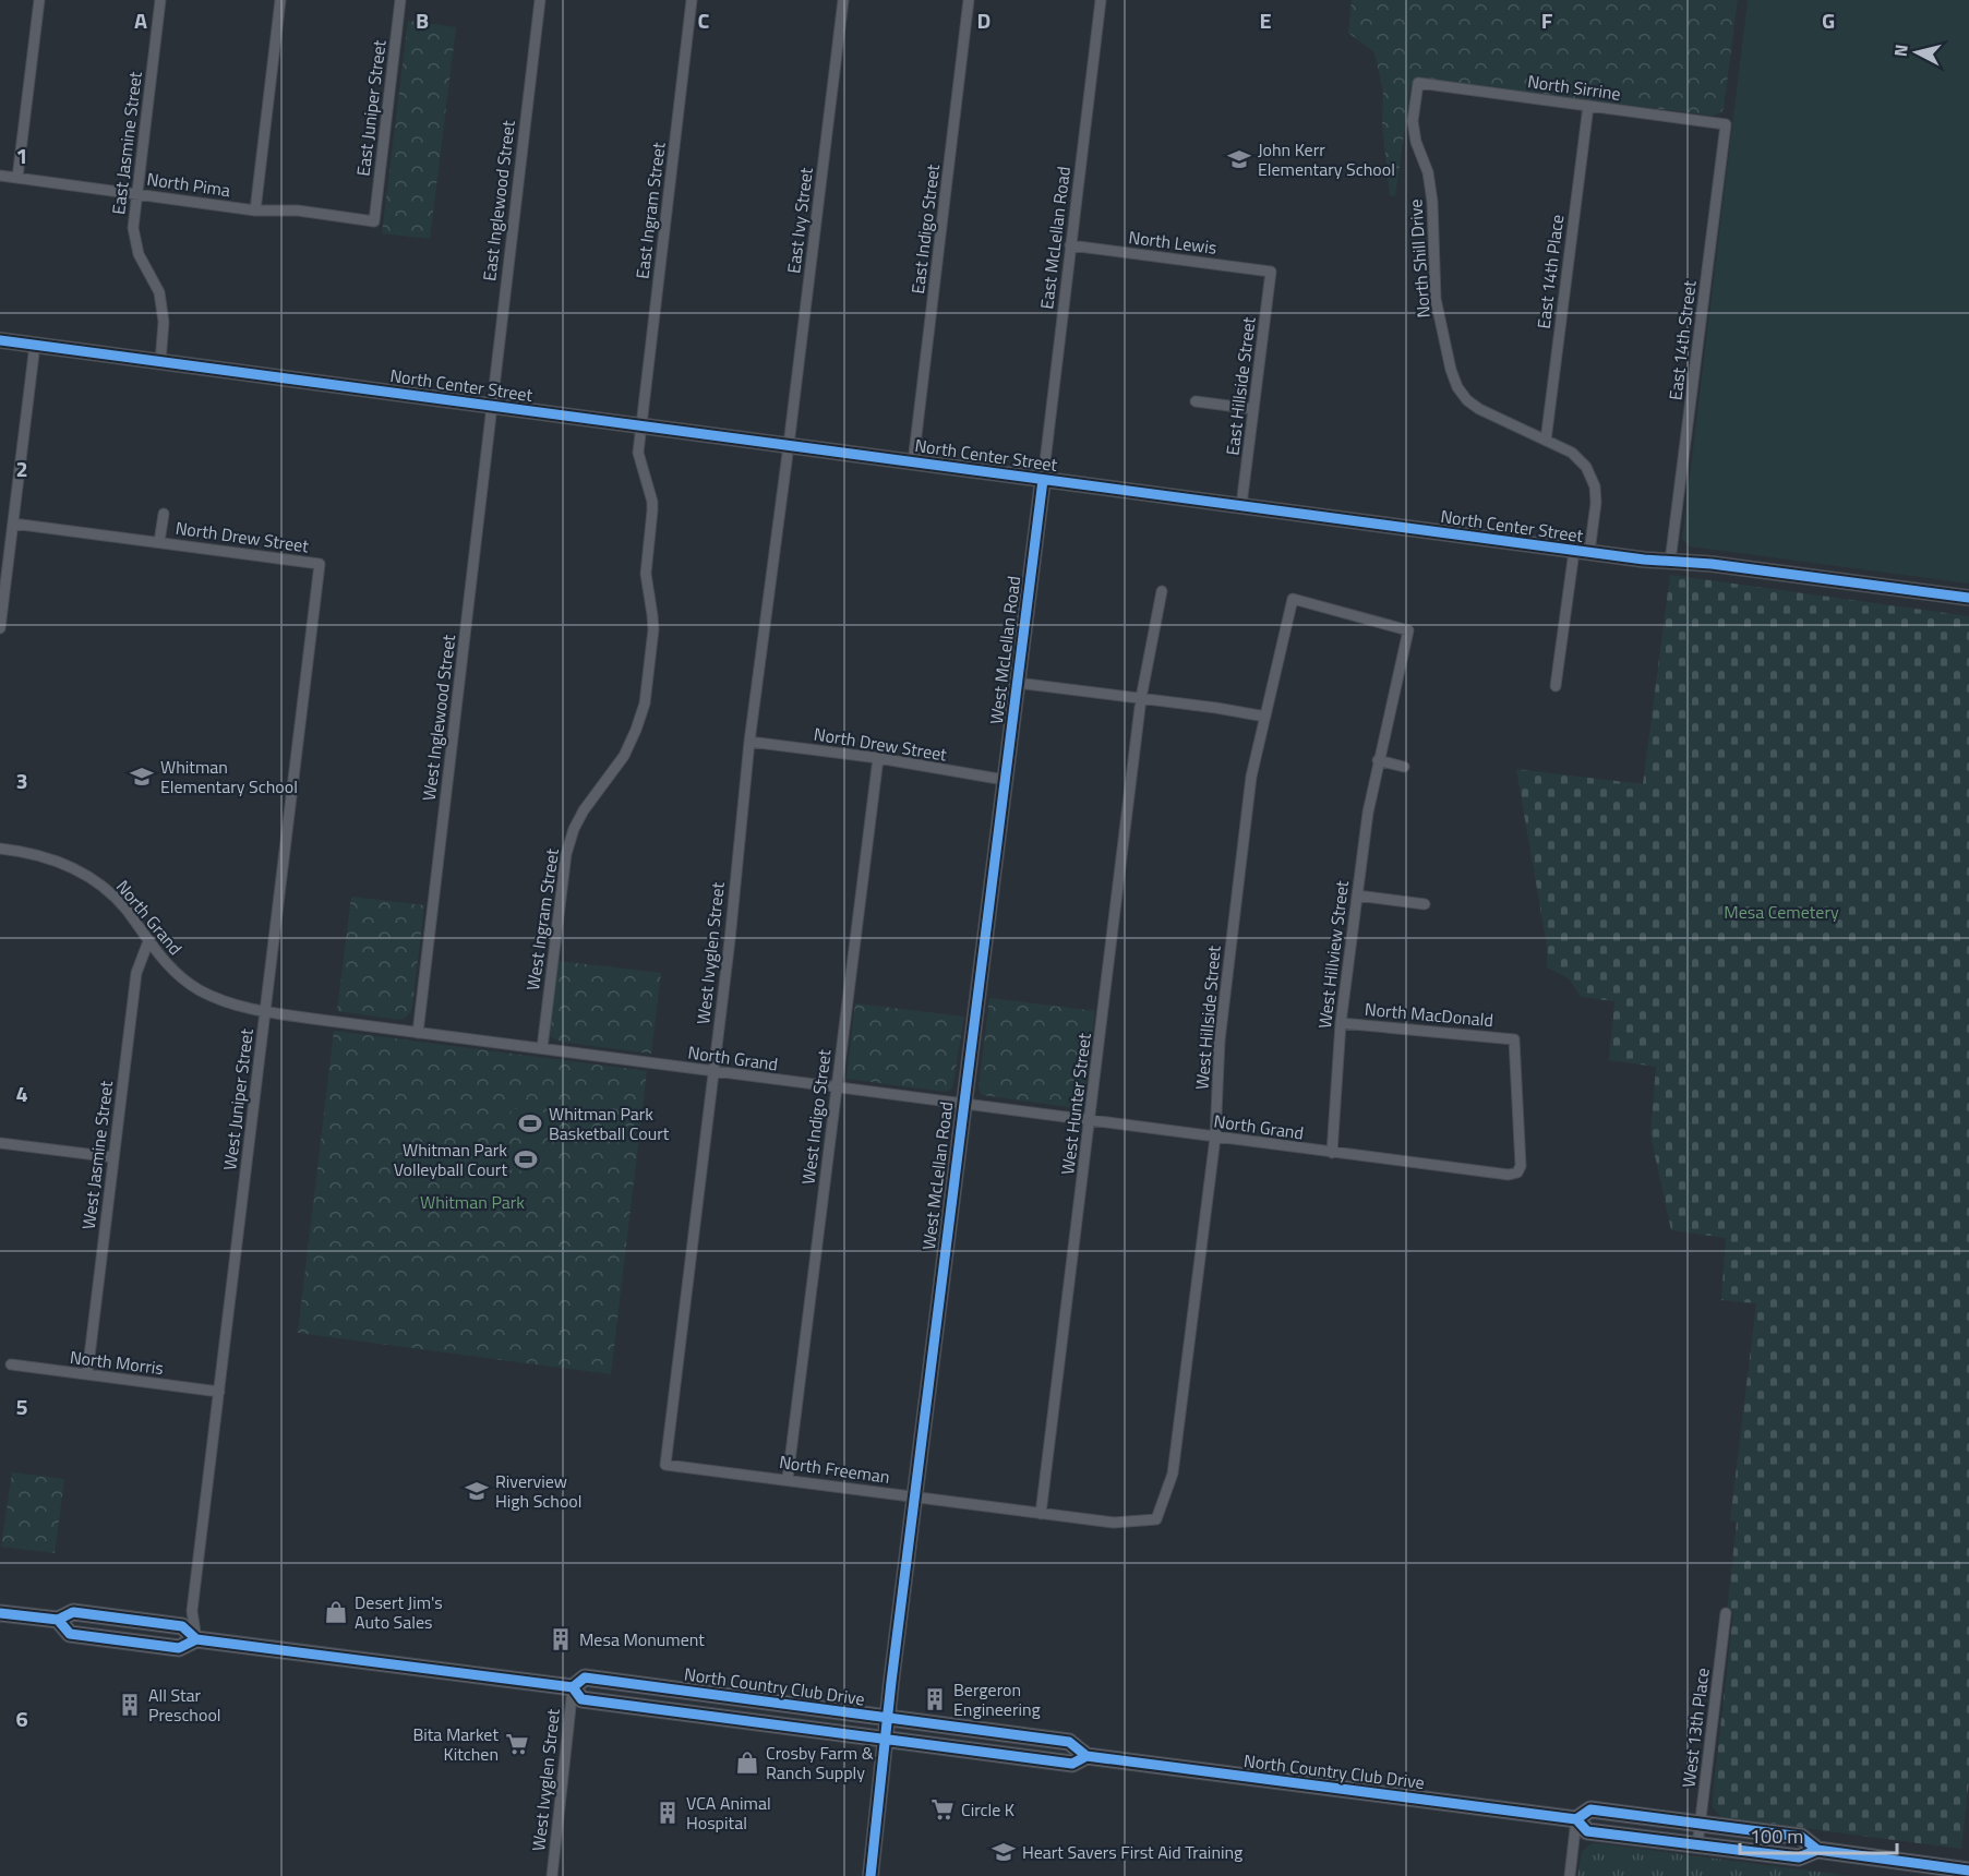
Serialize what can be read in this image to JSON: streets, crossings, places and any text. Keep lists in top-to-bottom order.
{
  "streets": {
    "main road": ["North Country Club Drive"],
    "street": [
      "North Sirrine",
      "East Juniper Street",
      "East Jasmine Street",
      "North Pima",
      "East Inglewood Street",
      "East Ingram Street",
      "East Ivy Street",
      "East Indigo Street",
      "East McLellan Road",
      "North Lewis",
      "North Shill Drive",
      "East 14th Place",
      "East 14th Street",
      "North Center Street",
      "East Hillside Street",
      "North Drew Street",
      "West McLellan Road",
      "West Inglewood Street",
      "North Grand",
      "West Ingram Street",
      "West Ivyglen Street",
      "West Hillview Street",
      "North MacDonald",
      "West Hillside Street",
      "West Juniper Street",
      "West Hunter Street",
      "West Indigo Street",
      "West Jasmine Street",
      "North Morris",
      "North Freeman",
      "West 13th Place"
    ]
  },
  "crossings": [
    ["North Sirrine", "North Shill Drive"],
    ["North Sirrine", "East 14th Place"],
    ["North Sirrine", "East 14th Street"],
    ["East Juniper Street", "North Pima"],
    ["East Jasmine Street", "North Pima"],
    ["East Jasmine Street", "North Center Street"],
    ["East Inglewood Street", "North Center Street"],
    ["East Inglewood Street", "West Inglewood Street"],
    ["East Ingram Street", "North Center Street"],
    ["East Ingram Street", "West Ingram Street"],
    ["East Ivy Street", "North Center Street"],
    ["East Ivy Street", "West Ivyglen Street"],
    ["East Indigo Street", "North Center Street"],
    ["East McLellan Road", "North Lewis"],
    ["East McLellan Road", "North Center Street"],
    ["East McLellan Road", "West McLellan Road"],
    ["North Lewis", "East Hillside Street"],
    ["North Shill Drive", "East 14th Place"],
    ["North Shill Drive", "North Center Street"],
    ["East 14th Street", "North Center Street"],
    ["North Center Street", "East Hillside Street"],
    ["North Center Street", "West McLellan Road"],
    ["North Center Street", "West Inglewood Street"],
    ["North Center Street", "West Ingram Street"],
    ["North Center Street", "West Ivyglen Street"],
    ["North Drew Street", "West McLellan Road"],
    ["North Drew Street", "West Ivyglen Street"],
    ["North Drew Street", "West Juniper Street"],
    ["North Drew Street", "West Indigo Street"],
    ["West McLellan Road", "North Grand"],
    ["West McLellan Road", "North Freeman"],
    ["West McLellan Road", "North Country Club Drive"],
    ["West Inglewood Street", "North Grand"],
    ["North Grand", "West Ingram Street"],
    ["North Grand", "West Ivyglen Street"],
    ["North Grand", "West Hillview Street"],
    ["North Grand", "North MacDonald"],
    ["North Grand", "West Hillside Street"],
    ["North Grand", "West Juniper Street"],
    ["North Grand", "West Hunter Street"],
    ["North Grand", "West Indigo Street"],
    ["North Grand", "West Jasmine Street"],
    ["West Ivyglen Street", "North Freeman"],
    ["West Ivyglen Street", "North Country Club Drive"],
    ["West Hillview Street", "North MacDonald"],
    ["West Hillview Street", "West Hillside Street"],
    ["West Hillside Street", "North Freeman"],
    ["West Juniper Street", "North Morris"],
    ["West Juniper Street", "North Country Club Drive"],
    ["West Hunter Street", "North Freeman"],
    ["West Indigo Street", "North Freeman"],
    ["West Jasmine Street", "North Morris"],
    ["North Country Club Drive", "West 13th Place"]
  ],
  "parks": ["Mesa Cemetery", "Whitman Park"],
  "places": {
    "school or university": [
      "John Kerr Elementary School",
      "Whitman Elementary School",
      "Riverview High School",
      "Heart Savers First Aid Training"
    ],
    "sports": ["Whitman Park Basketball Court", "Whitman Park Volleyball Court"],
    "shop": ["Desert Jim's Auto Sales", "Crosby Farm & Ranch Supply"],
    "building": [
      "Mesa Monument",
      "Bergeron Engineering",
      "All Star Preschool",
      "VCA Animal Hospital"
    ],
    "supermarket": ["Bita Market Kitchen", "Circle K"]
  },
  "scale_bar": "100 m",
  "north": "left",
  "grid": {
    "columns": [
      "A",
      "B",
      "C",
      "D",
      "E",
      "F",
      "G"
    ],
    "rows": [
      "1",
      "2",
      "3",
      "4",
      "5",
      "6"
    ]
  }
}
